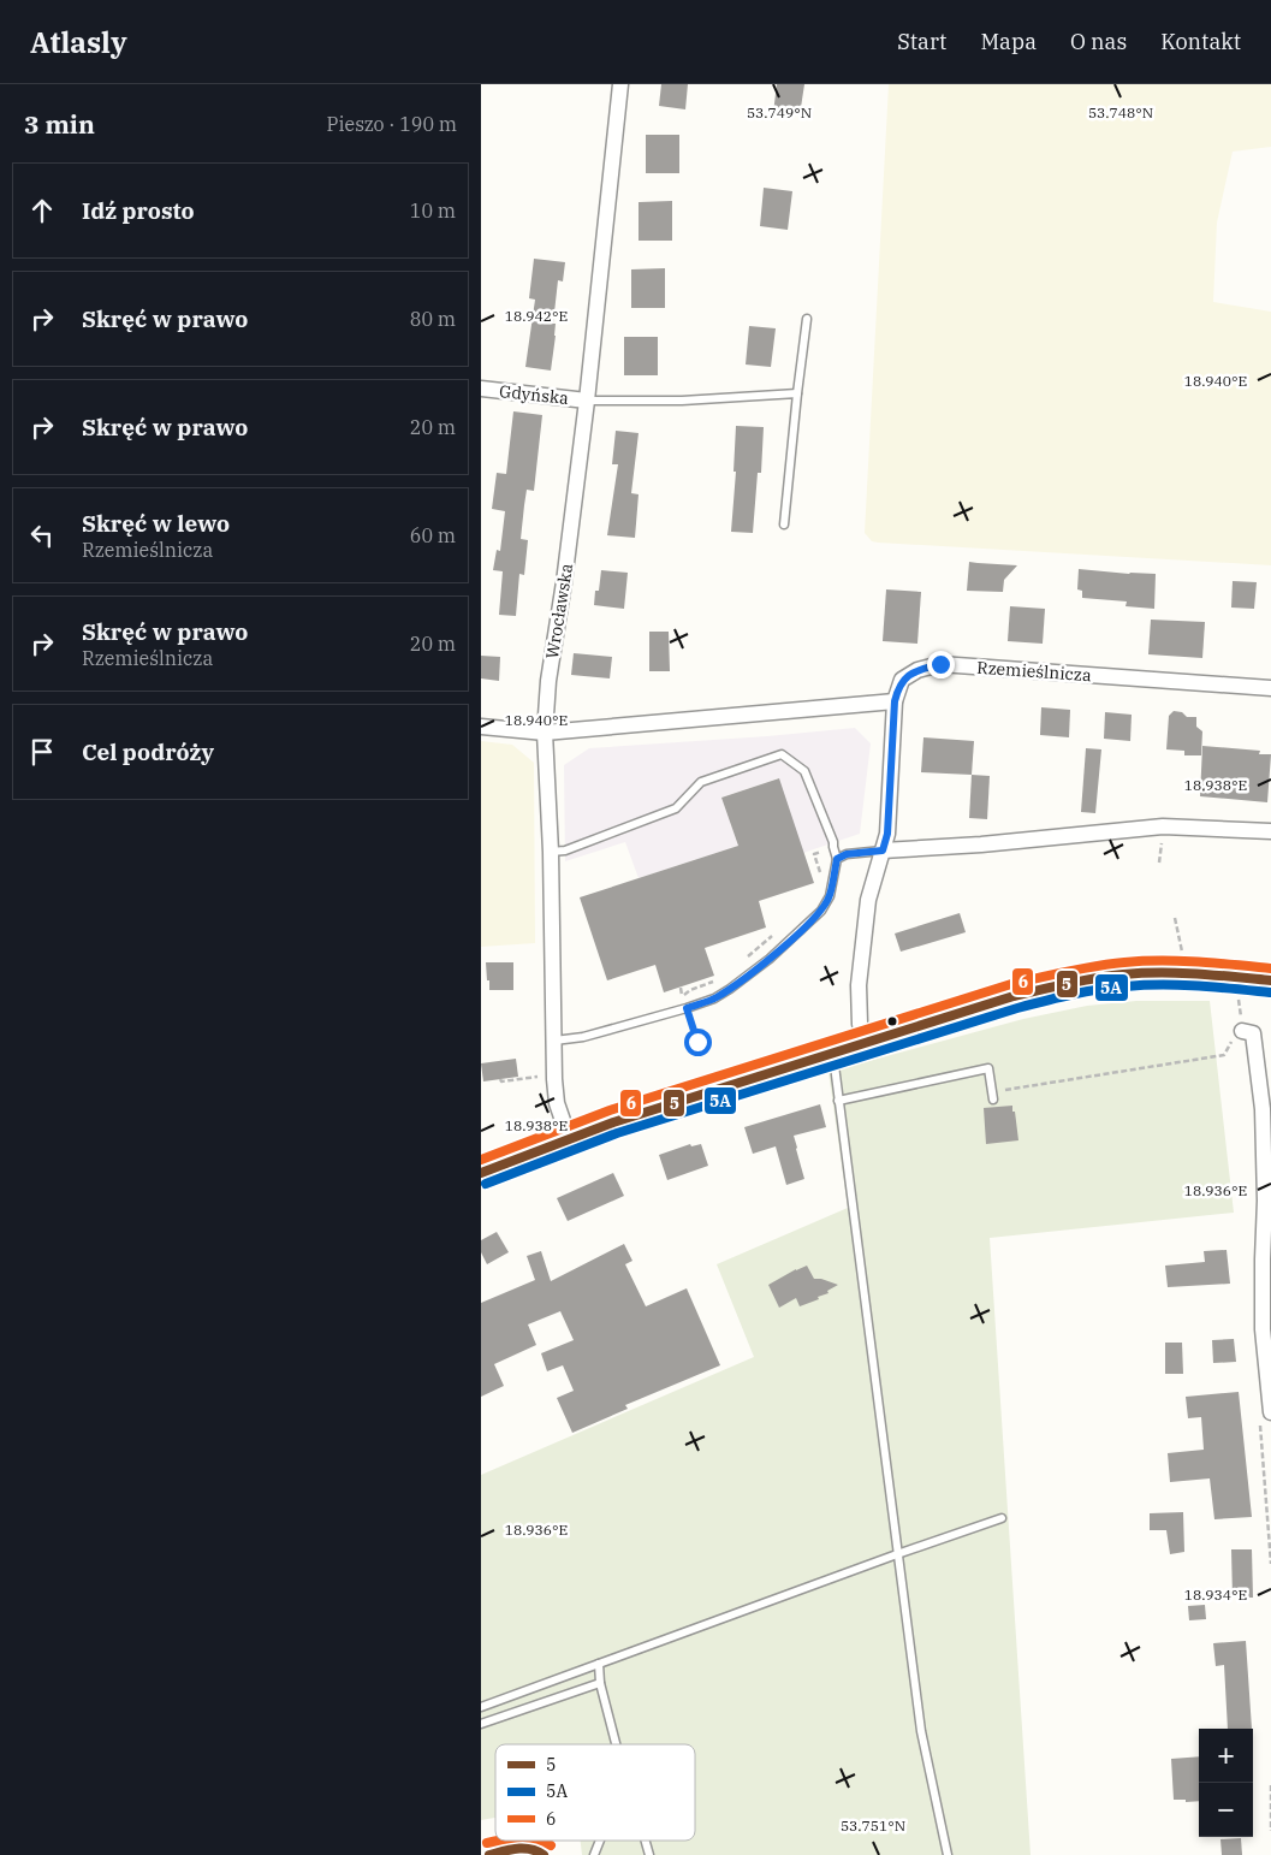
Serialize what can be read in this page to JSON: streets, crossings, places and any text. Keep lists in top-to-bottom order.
{
  "streets": {
    "street": ["Gdyńska", "Wrocławska", "Rzemieślnicza"]
  },
  "crossings": [
    ["Gdyńska", "Wrocławska"]
  ],
  "lines": ["transit line 6", "transit line 5", "transit line 5A"],
  "legend": ["5", "5A", "6"],
  "page": {
    "header": "Atlasly",
    "nav": [
      "Start",
      "Mapa",
      "O nas",
      "Kontakt"
    ],
    "heading": ["3 min", "Pieszo · 190 m"],
    "list": [
      ["Idź prosto", "10 m"],
      ["Skręć w prawo", "80 m"],
      ["Skręć w prawo", "20 m"],
      ["Skręć w lewo", "Rzemieślnicza", "60 m"],
      ["Skręć w prawo", "Rzemieślnicza", "20 m"],
      "Cel podróży"
    ],
    "map_buttons": ["+", "−"]
  },
  "coordinates": [
    "53.748°N",
    "53.749°N",
    "18.942°E",
    "18.940°E",
    "18.938°E",
    "18.936°E",
    "18.934°E",
    "53.751°N"
  ]
}
